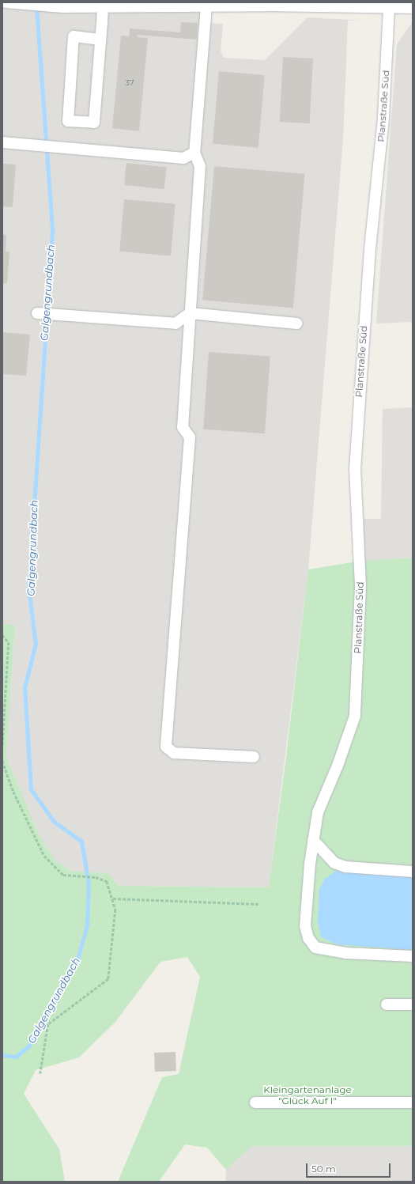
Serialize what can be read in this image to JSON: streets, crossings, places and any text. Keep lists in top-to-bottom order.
{
  "streets": {
    "street": ["Planstraße Süd"]
  },
  "water": ["Galgengrundbach"],
  "parks": ["Kleingartenanlage \"Glück Auf I\""],
  "house_numbers": ["37"],
  "scale_bar": "50 m"
}
